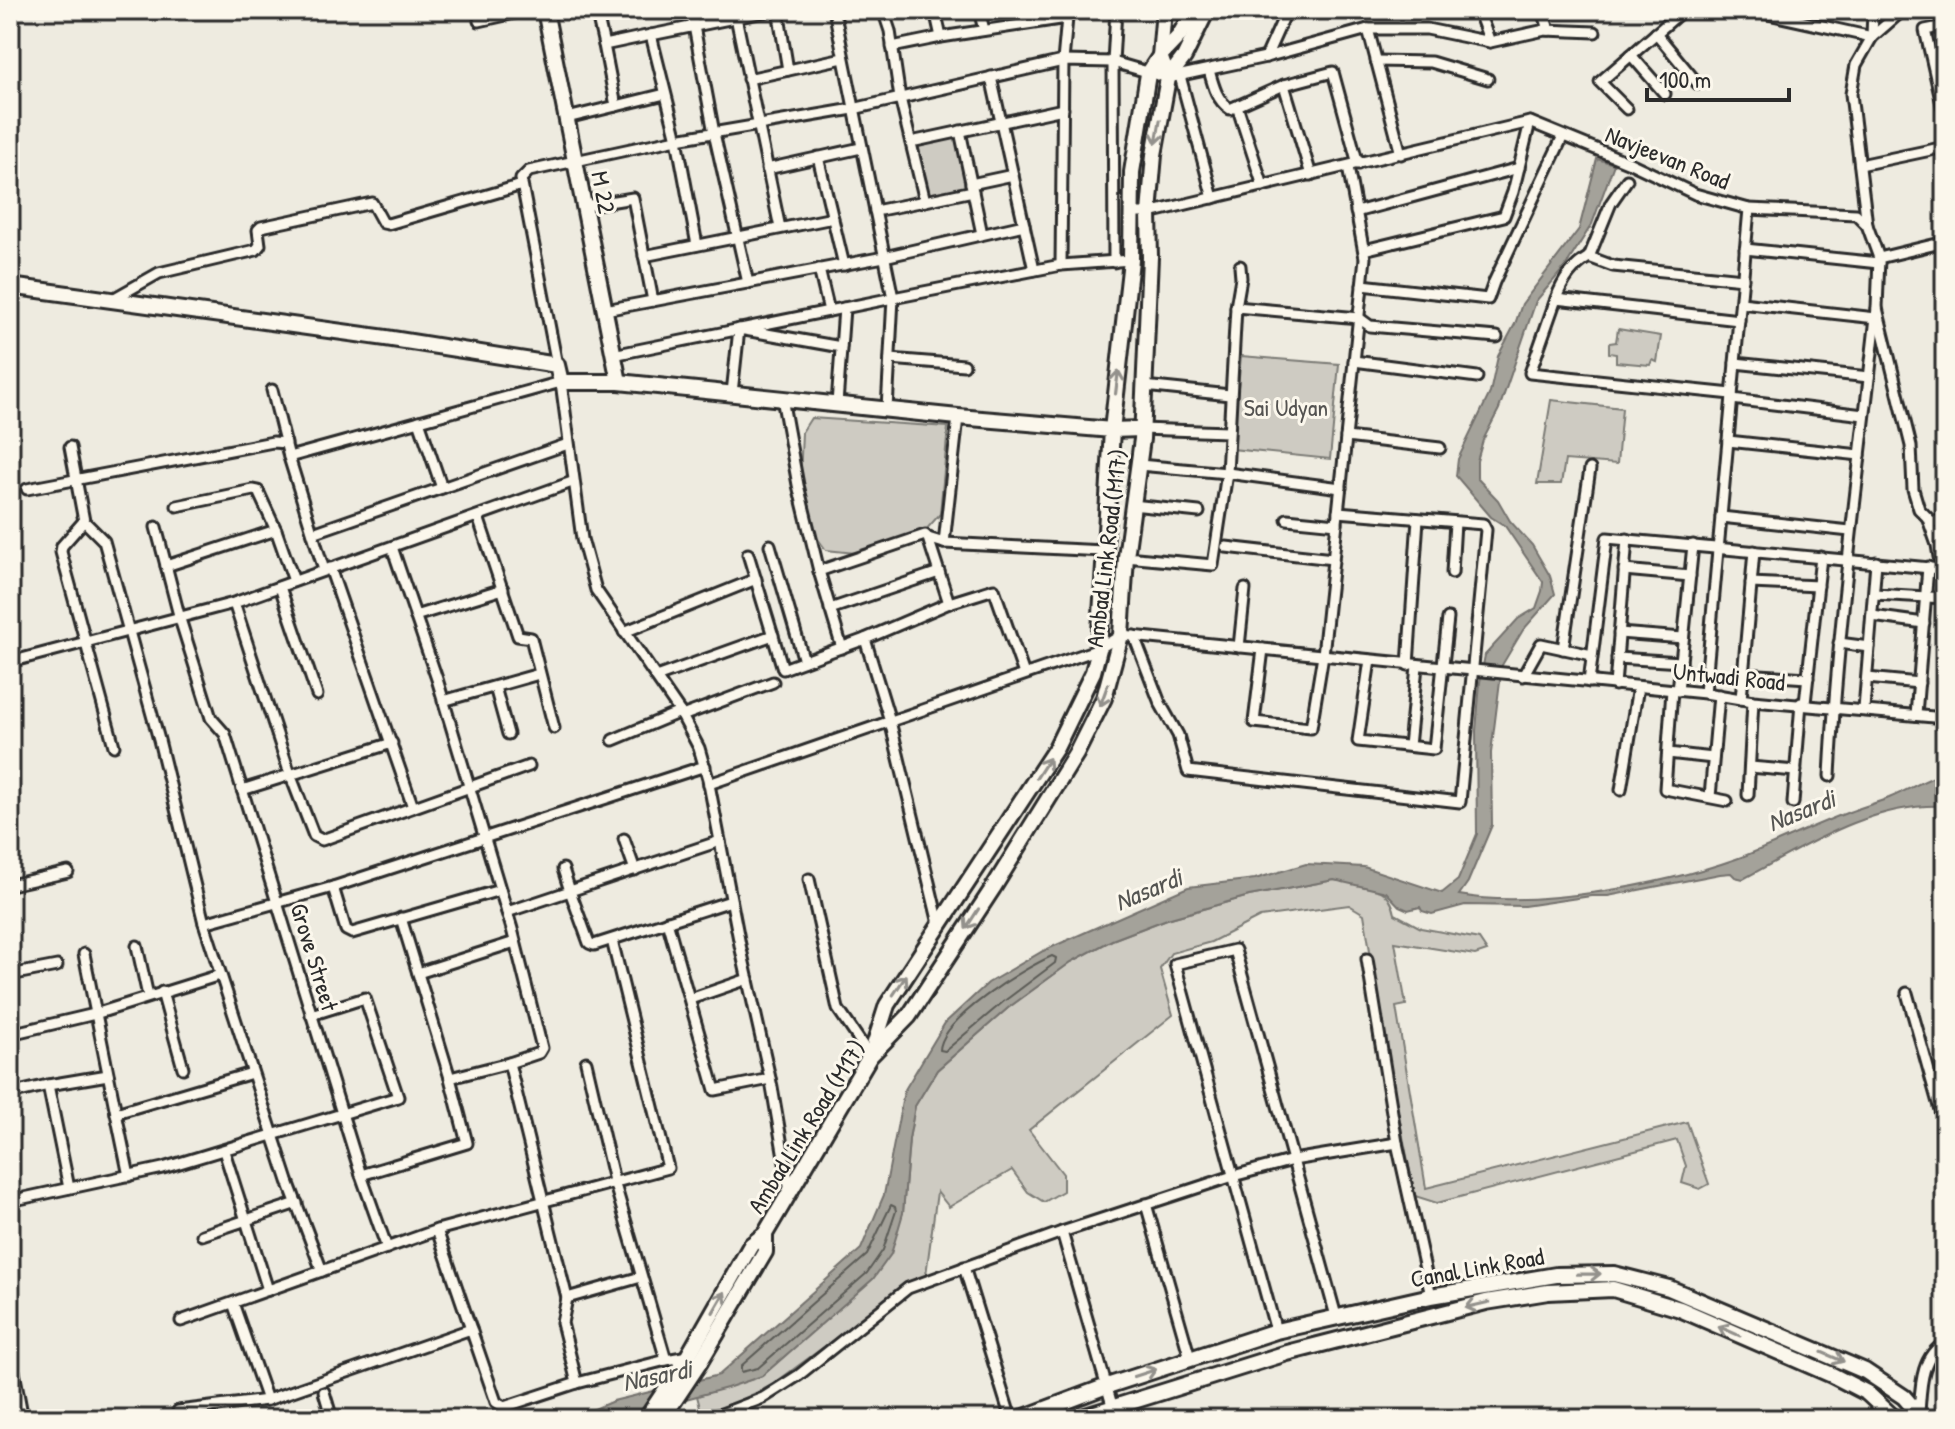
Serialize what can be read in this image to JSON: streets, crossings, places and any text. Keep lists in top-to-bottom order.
{
  "streets": {
    "main road": ["M 22", "Ambad Link Road (M17)", "Canal Link Road"],
    "street": ["Navjeevan Road", "Untwadi Road", "Grove Street"]
  },
  "crossings": [
    ["Navjeevan Road", "Untwadi Road"],
    ["Ambad Link Road (M17)", "Untwadi Road"]
  ],
  "water": ["Nasardi"],
  "parks": ["Sai Udyan"],
  "scale_bar": "100 m"
}
